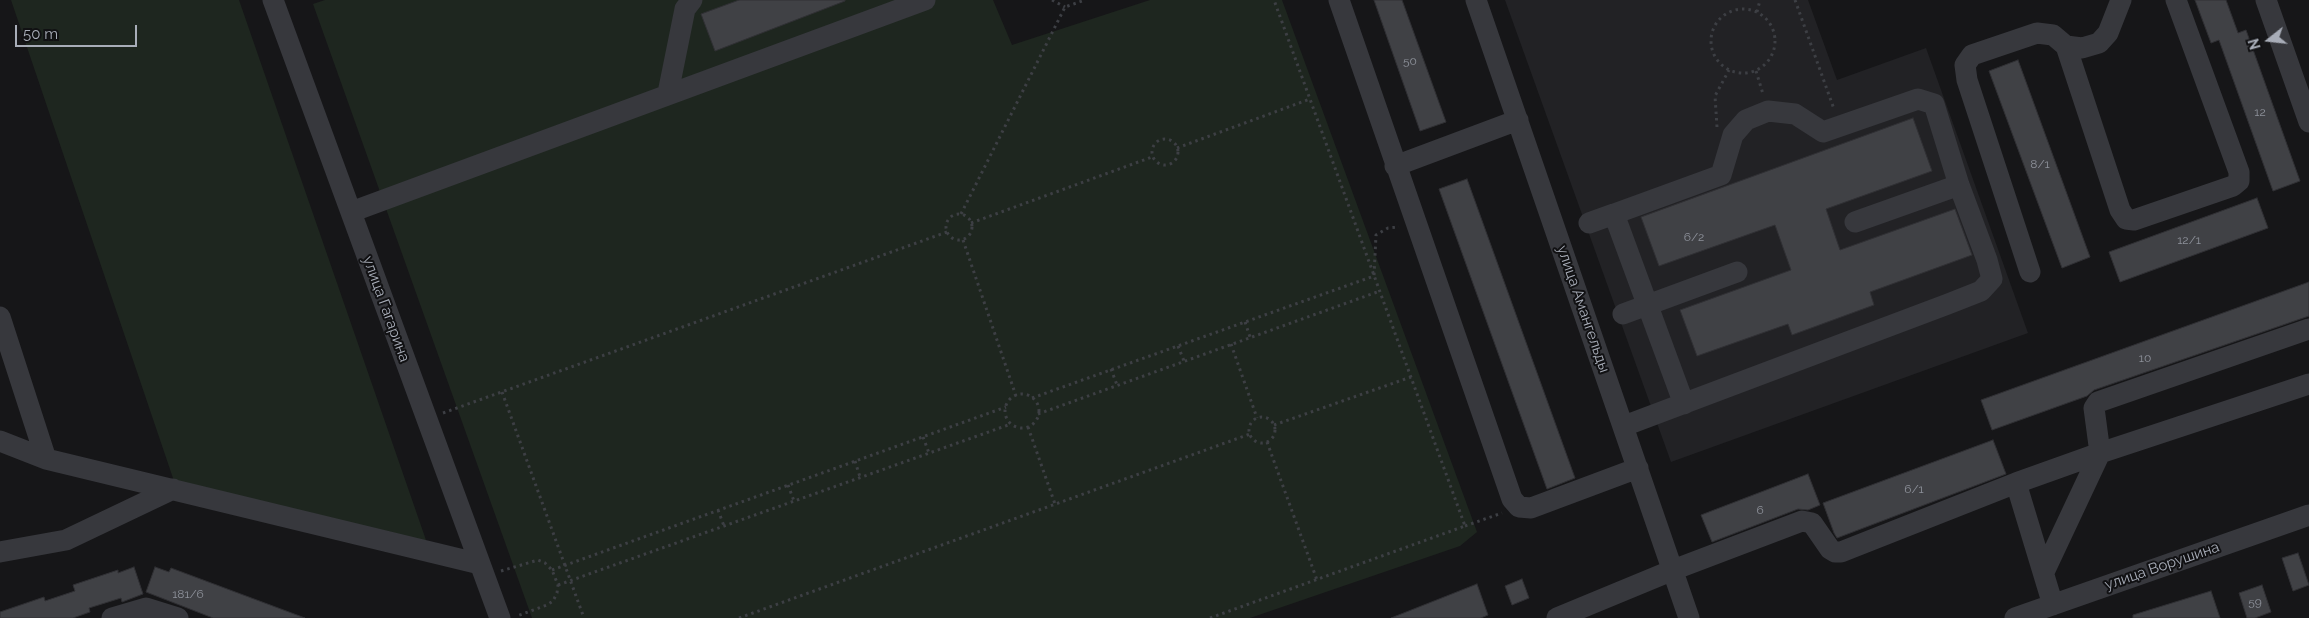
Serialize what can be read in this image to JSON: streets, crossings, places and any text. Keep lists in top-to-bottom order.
{
  "streets": {
    "street": ["улица Гагарина", "улица Амангельды", "улица Ворушина"]
  },
  "house_numbers": [
    "50",
    "12",
    "8/1",
    "6/2",
    "12/1",
    "10",
    "6/1",
    "6",
    "181/6",
    "59"
  ],
  "scale_bar": "50 m",
  "north": "left"
}
